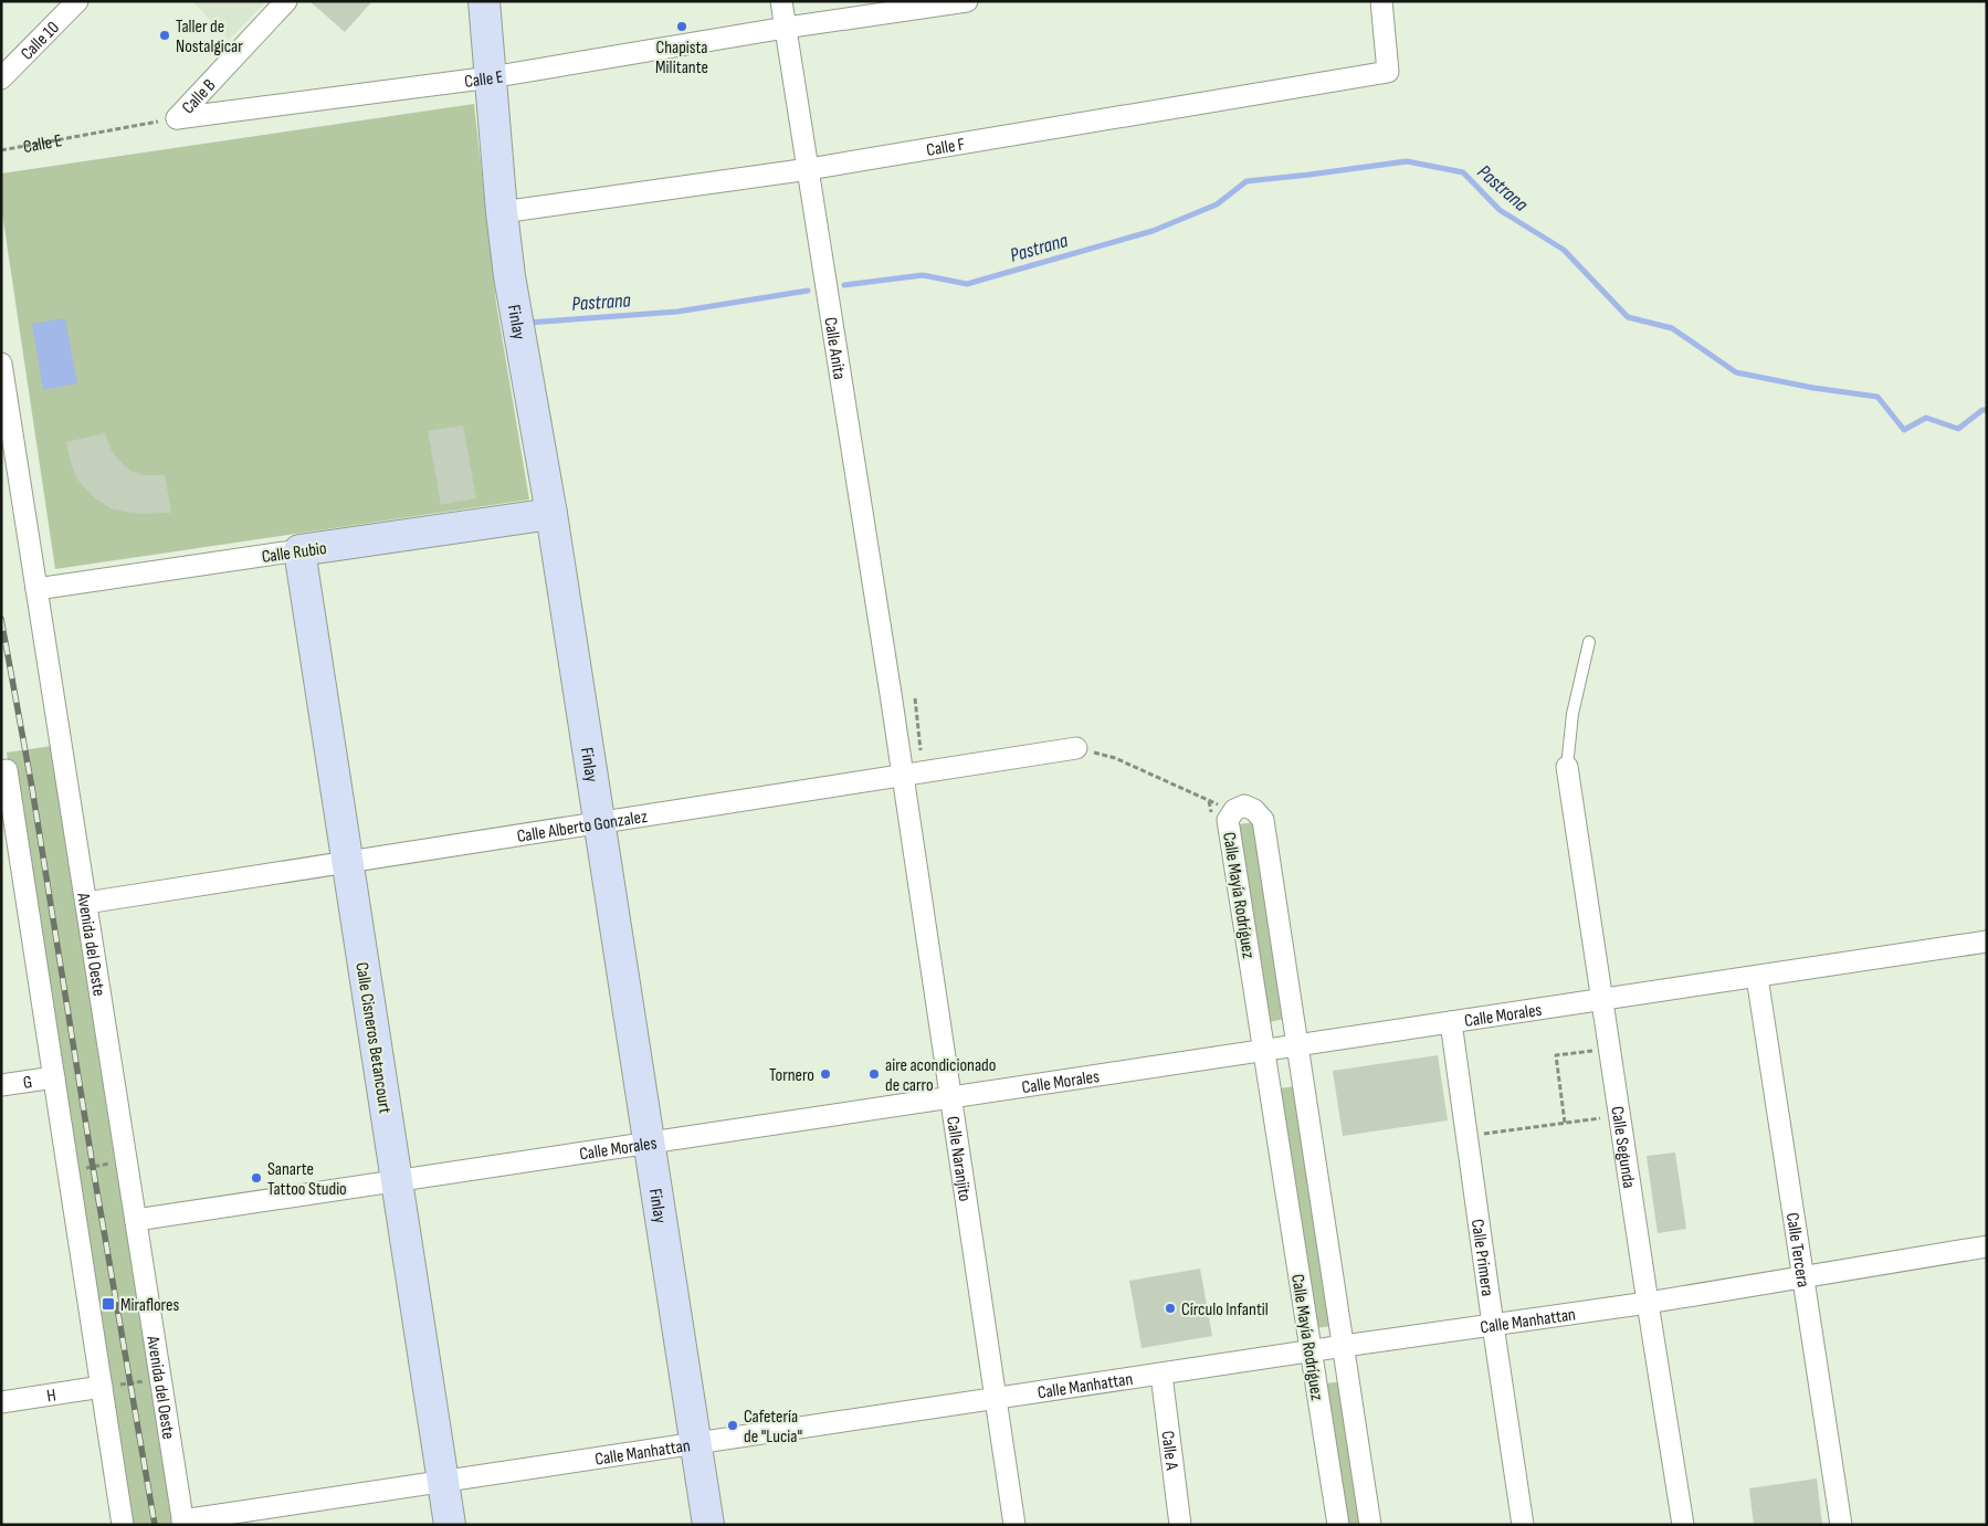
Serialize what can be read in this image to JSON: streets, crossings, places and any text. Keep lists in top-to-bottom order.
{
  "streets": {
    "street": [
      "Calle 10",
      "Calle E",
      "Calle B",
      "Calle F",
      "Finlay",
      "Calle Anita",
      "Calle Rubio",
      "Calle Alberto Gonzalez",
      "Calle Mayía Rodríguez",
      "Avenida del Oeste",
      "Calle Morales",
      "Calle Cisneros Betancourt",
      "G",
      "Calle Segunda",
      "Calle Naranjito",
      "Calle Tercera",
      "Calle Primera",
      "Calle Manhattan",
      "H",
      "Calle A"
    ]
  },
  "crossings": [
    ["Calle E", "Calle B"],
    ["Calle E", "Finlay"],
    ["Calle E", "Calle Anita"],
    ["Calle F", "Finlay"],
    ["Calle F", "Calle Anita"],
    ["Finlay", "Calle Rubio"],
    ["Finlay", "Calle Alberto Gonzalez"],
    ["Finlay", "Calle Morales"],
    ["Finlay", "Calle Manhattan"],
    ["Calle Anita", "Calle Naranjito"],
    ["Calle Rubio", "Avenida del Oeste"],
    ["Calle Rubio", "Calle Cisneros Betancourt"],
    ["Calle Alberto Gonzalez", "Avenida del Oeste"],
    ["Calle Alberto Gonzalez", "Calle Cisneros Betancourt"],
    ["Calle Alberto Gonzalez", "Calle Naranjito"],
    ["Calle Mayía Rodríguez", "Calle Morales"],
    ["Calle Mayía Rodríguez", "Calle Manhattan"],
    ["Avenida del Oeste", "Calle Morales"],
    ["Avenida del Oeste", "Calle Manhattan"],
    ["Calle Morales", "Calle Cisneros Betancourt"],
    ["Calle Morales", "Calle Segunda"],
    ["Calle Morales", "Calle Naranjito"],
    ["Calle Morales", "Calle Tercera"],
    ["Calle Morales", "Calle Primera"],
    ["Calle Cisneros Betancourt", "Calle Manhattan"],
    ["Calle Segunda", "Calle Manhattan"],
    ["Calle Naranjito", "Calle Manhattan"],
    ["Calle Tercera", "Calle Manhattan"],
    ["Calle Primera", "Calle Manhattan"],
    ["Calle Manhattan", "Calle A"]
  ],
  "water": ["Pastrana"],
  "places": {
    "other": [
      "Chapista Militante",
      "Taller de Nostalgicar",
      "Tornero",
      "aire acondicionado de carro",
      "Sanarte Tattoo Studio",
      "Círculo Infantil",
      "Cafetería de \"Lucia\""
    ],
    "transit": ["Miraflores"]
  }
}
